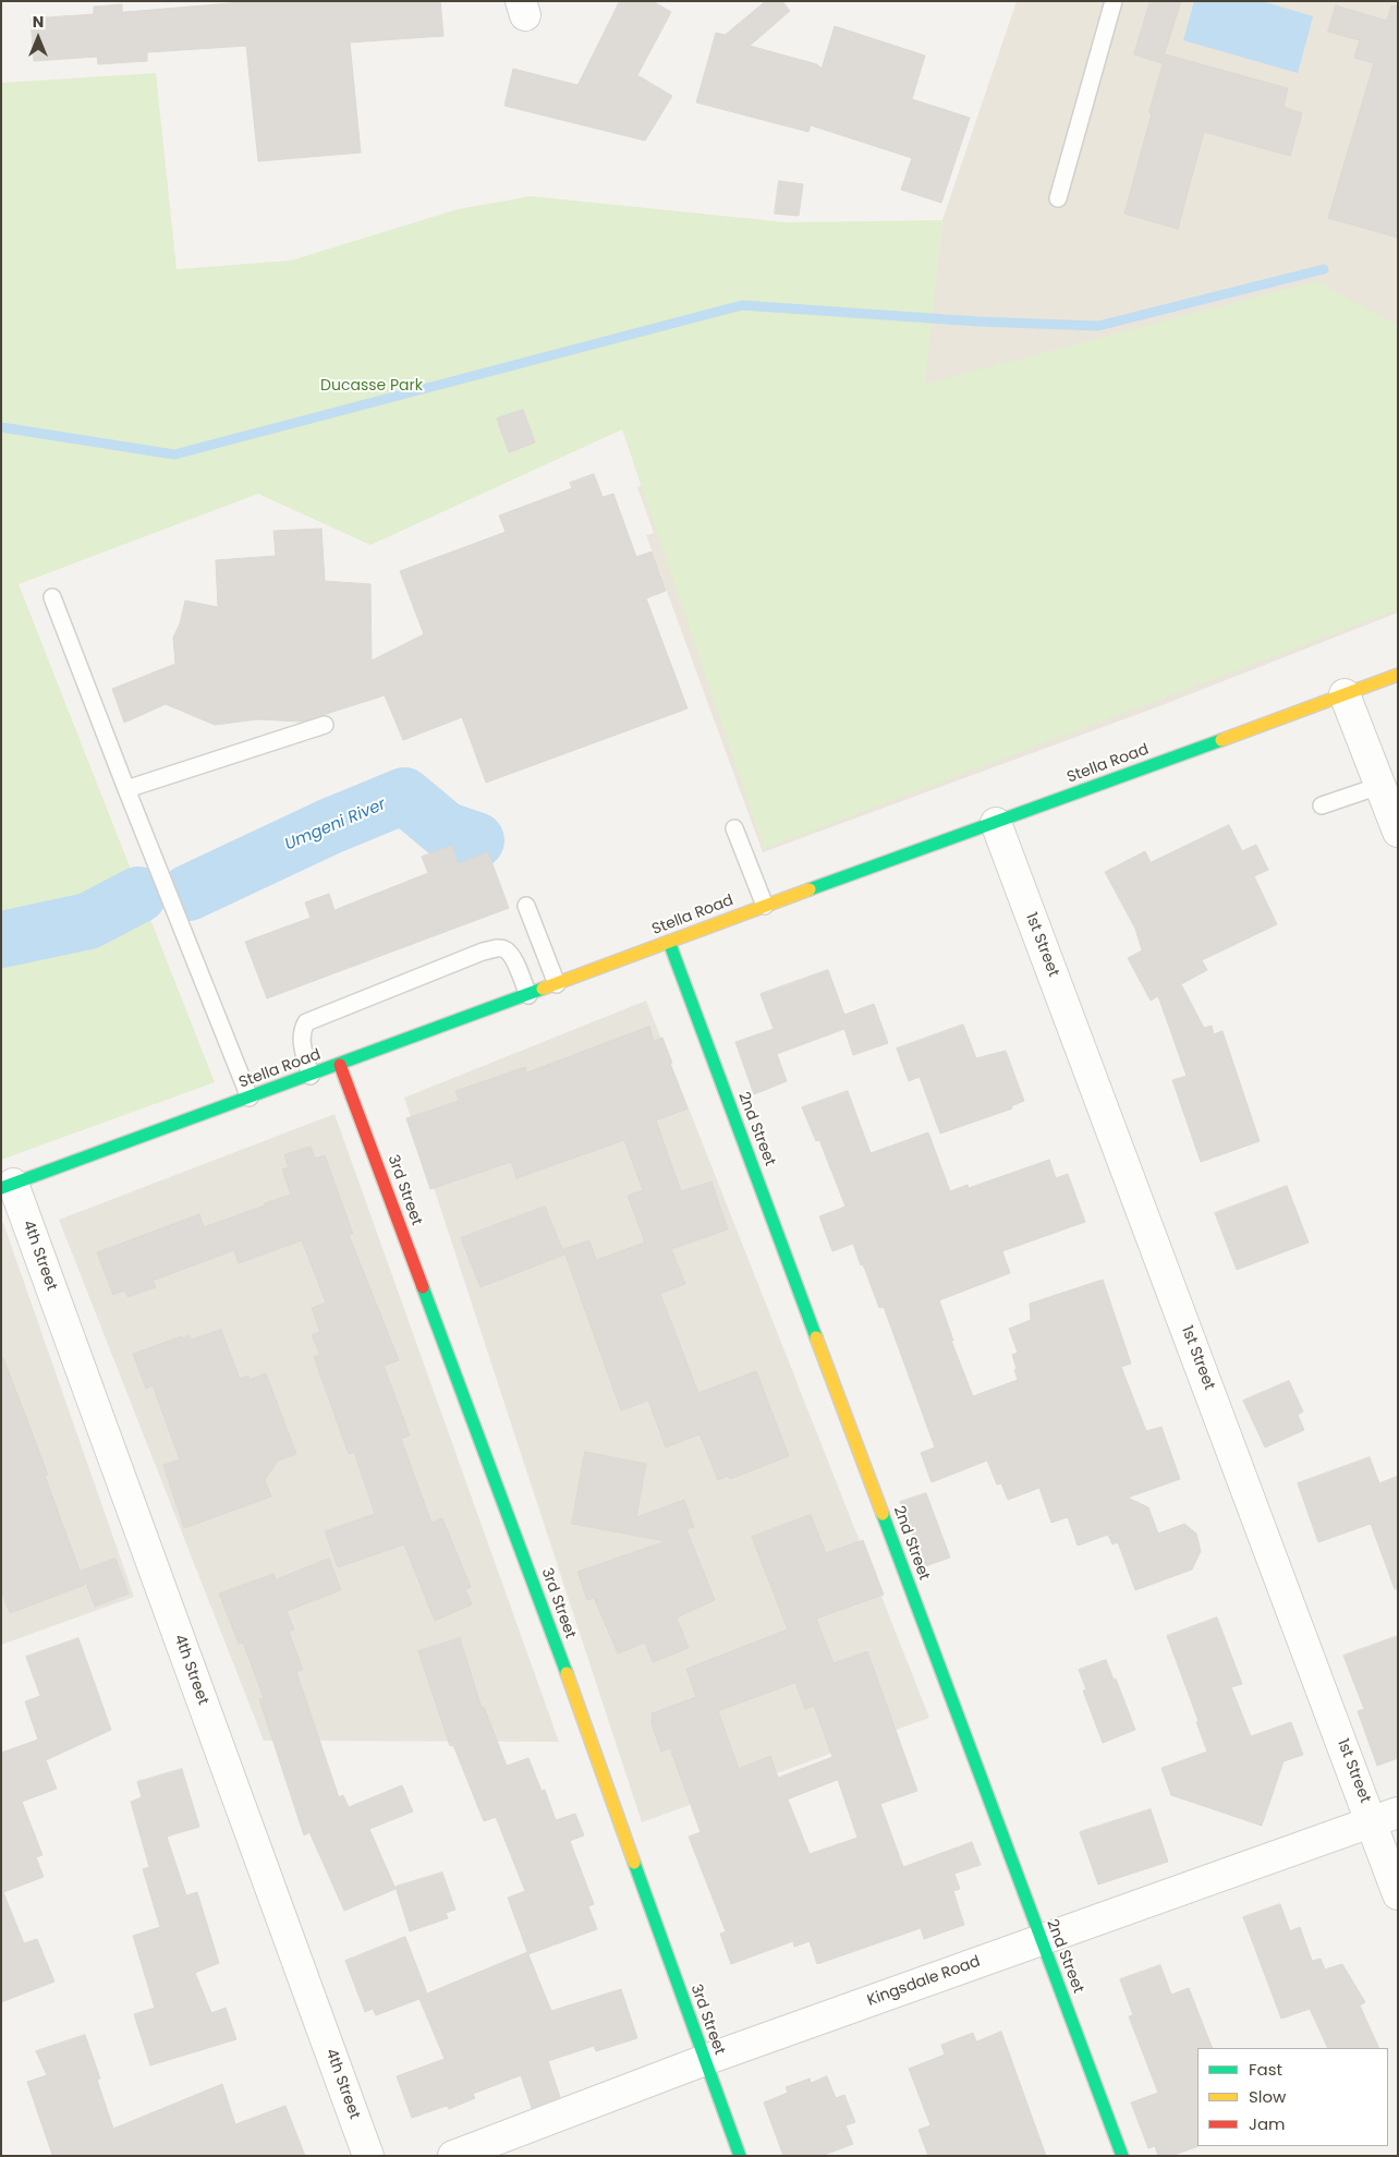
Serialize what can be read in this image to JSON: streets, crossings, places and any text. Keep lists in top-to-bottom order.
{
  "streets": {
    "street": [
      "Stella Road",
      "1st Street",
      "2nd Street",
      "3rd Street",
      "4th Street",
      "Kingsdale Road"
    ]
  },
  "crossings": [
    ["Stella Road", "1st Street"],
    ["Stella Road", "2nd Street"],
    ["Stella Road", "3rd Street"],
    ["Stella Road", "4th Street"],
    ["1st Street", "Kingsdale Road"],
    ["2nd Street", "Kingsdale Road"],
    ["3rd Street", "Kingsdale Road"]
  ],
  "water": ["Umgeni River"],
  "parks": ["Ducasse Park"],
  "legend": ["Fast", "Slow", "Jam"],
  "north": "top"
}
